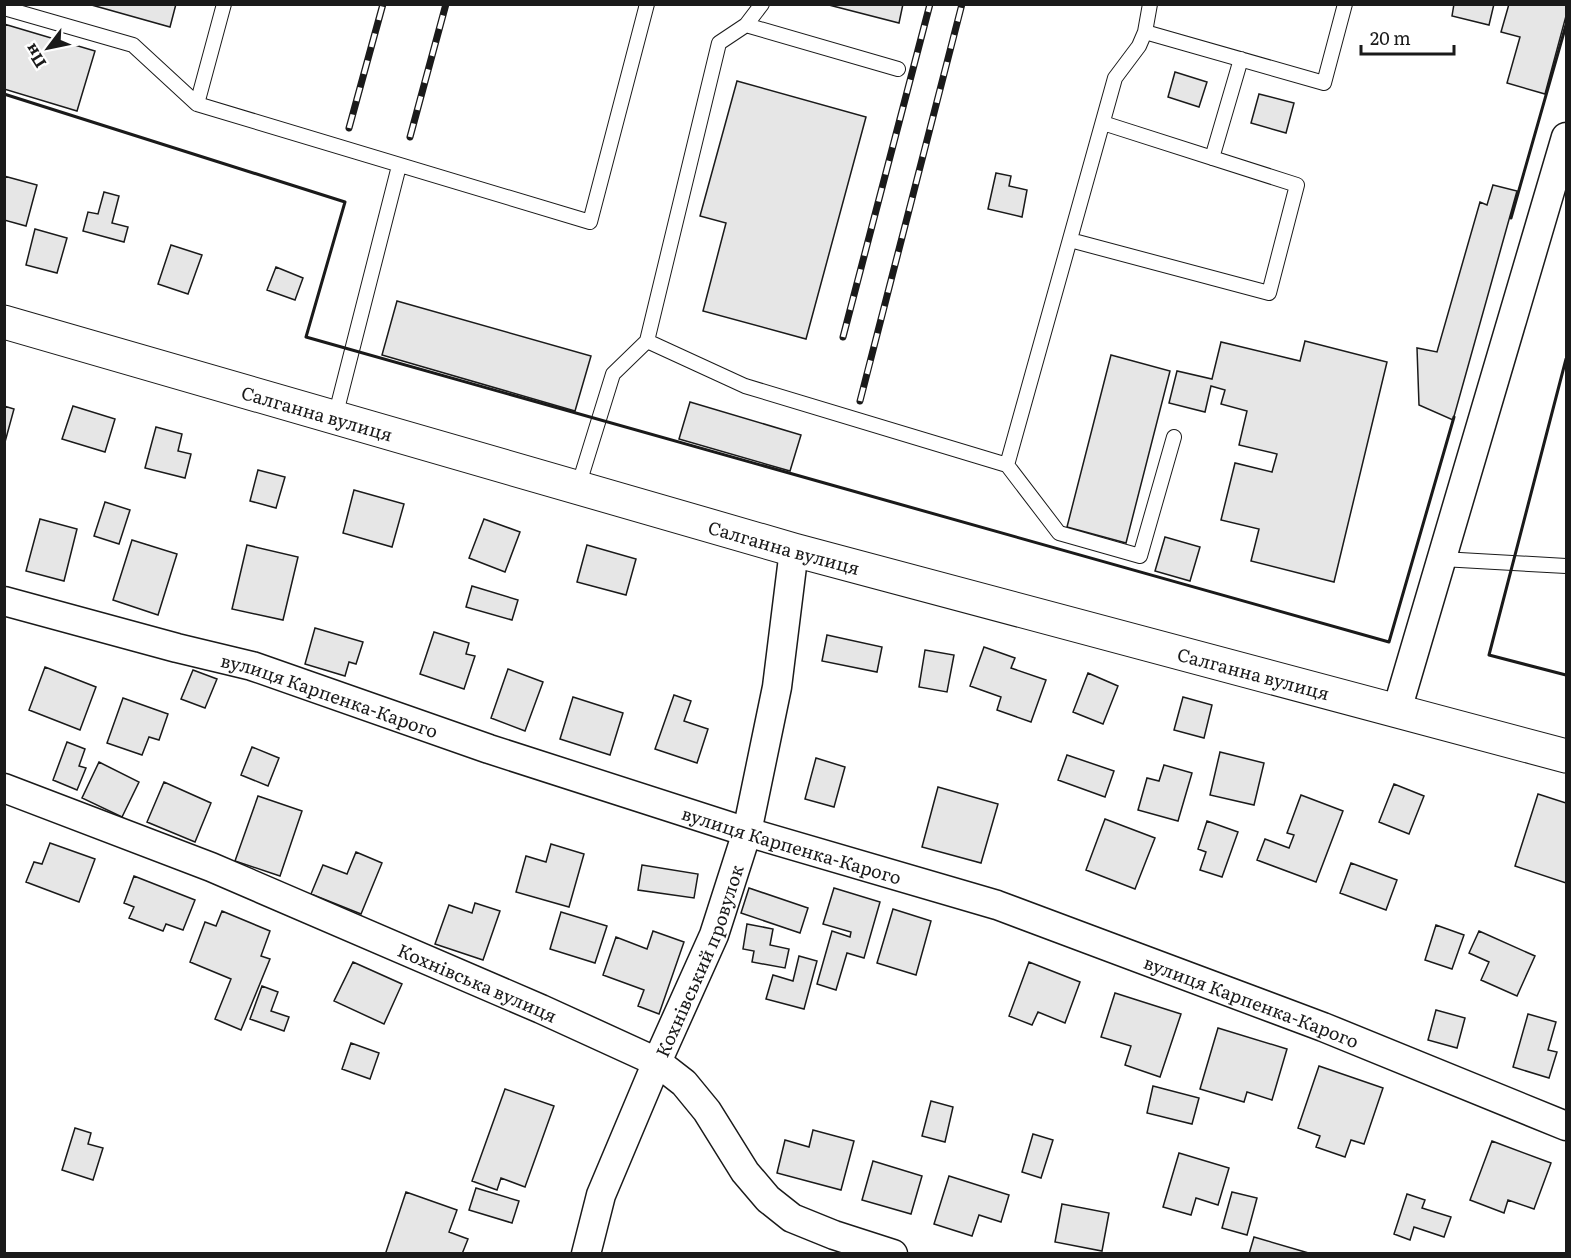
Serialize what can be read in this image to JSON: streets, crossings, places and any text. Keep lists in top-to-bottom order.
{
  "streets": {
    "street": [
      "Салганна вулиця",
      "вулиця Карпенка-Карого",
      "Кохнівський провулок",
      "Кохнівська вулиця"
    ]
  },
  "crossings": [
    ["Салганна вулиця", "Кохнівський провулок"],
    ["вулиця Карпенка-Карого", "Кохнівський провулок"],
    ["Кохнівський провулок", "Кохнівська вулиця"]
  ],
  "scale_bar": "20 m",
  "north": "bottom left"
}
